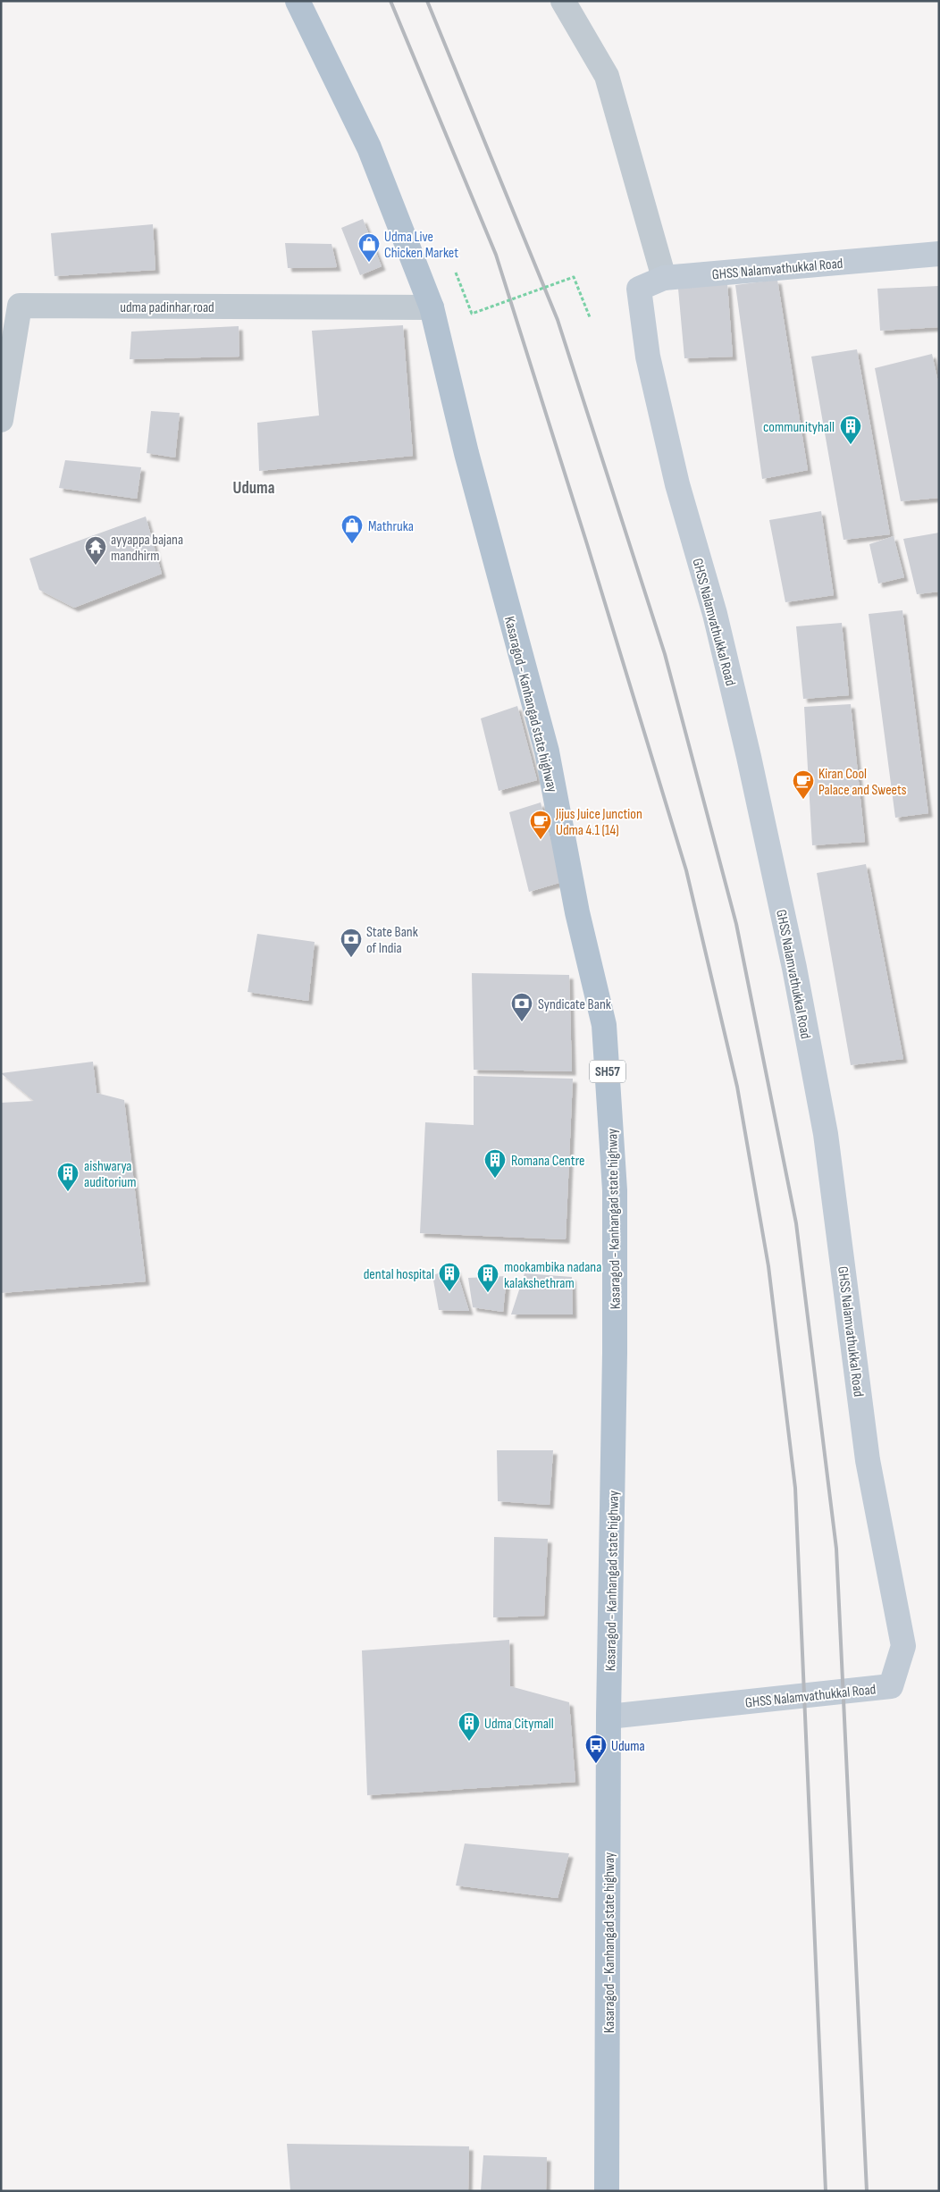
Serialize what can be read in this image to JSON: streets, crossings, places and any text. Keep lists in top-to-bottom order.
{
  "streets": {
    "main road": ["GHSS Nalamvathukkal Road", "Kasaragod - Kanhangad state highway", "SH57"],
    "street": ["udma padinhar road"]
  },
  "crossings": [
    ["GHSS Nalamvathukkal Road", "Kasaragod - Kanhangad state highway"],
    ["udma padinhar road", "Kasaragod - Kanhangad state highway"]
  ],
  "districts": ["Uduma"],
  "places": {
    "shop": ["Udma Live Chicken Market", "Mathruka"],
    "building": [
      "communityhall",
      "Romana Centre",
      "aishwarya auditorium",
      "dental hospital",
      "mookambika nadana kalakshethram",
      "Udma Citymall"
    ],
    "temple": ["ayyappa bajana mandhirm"],
    "cafe": ["Kiran Cool Palace and Sweets", "Jijus Juice Junction Udma 4.1 (14)"],
    "bank": ["State Bank of India", "Syndicate Bank"],
    "bus stop": ["Uduma"]
  }
}
